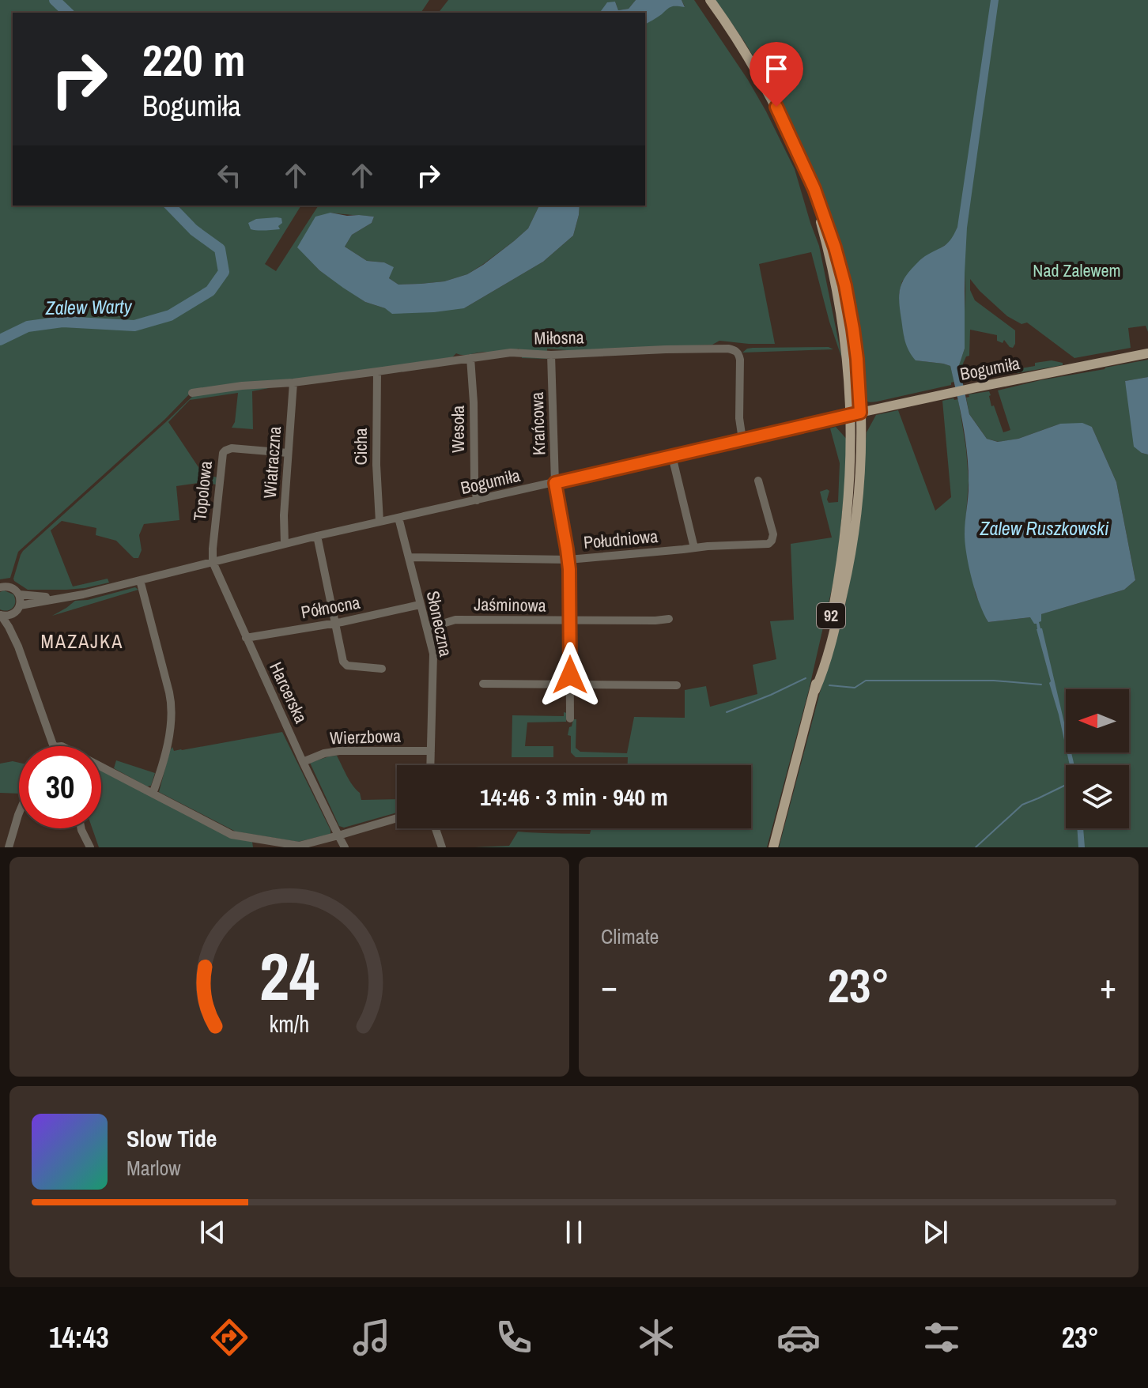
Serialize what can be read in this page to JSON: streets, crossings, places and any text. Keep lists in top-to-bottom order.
{
  "streets": {
    "main road": ["Bogumiła", "92"],
    "street": [
      "Miłosna",
      "Krańcowa",
      "Wesoła",
      "Cicha",
      "Wiatraczna",
      "Topolowa",
      "Południowa",
      "Jaśminowa",
      "Północna",
      "Słoneczna",
      "Harcerska",
      "Wierzbowa"
    ]
  },
  "crossings": [
    ["Miłosna", "Bogumiła"],
    ["Miłosna", "Krańcowa"],
    ["Miłosna", "Wesoła"],
    ["Miłosna", "Cicha"],
    ["Miłosna", "Wiatraczna"],
    ["Bogumiła", "Krańcowa"],
    ["Bogumiła", "Wesoła"],
    ["Bogumiła", "Cicha"],
    ["Bogumiła", "Wiatraczna"],
    ["Bogumiła", "Topolowa"],
    ["Bogumiła", "92"],
    ["Bogumiła", "Słoneczna"],
    ["Bogumiła", "Harcerska"],
    ["Krańcowa", "Południowa"],
    ["Krańcowa", "Jaśminowa"],
    ["Wiatraczna", "Topolowa"],
    ["Topolowa", "Harcerska"],
    ["Południowa", "Słoneczna"],
    ["Jaśminowa", "Słoneczna"],
    ["Północna", "Słoneczna"],
    ["Północna", "Harcerska"],
    ["Słoneczna", "Wierzbowa"],
    ["Harcerska", "Wierzbowa"]
  ],
  "districts": ["MAZAJKA"],
  "water": ["Zalew Warty", "Zalew Ruszkowski"],
  "parks": ["Nad Zalewem"],
  "north": "left",
  "page": {
    "turn": ["220 m", "Bogumiła"],
    "limit": "30",
    "trip": "14:46 · 3 min · 940 m",
    "tile": "Climate",
    "heat": ["−", "23°", "+"],
    "song": ["Slow Tide", "Marlow"],
    "tabs": ["14:43", "23°"],
    "gauge": ["24", "km/h"]
  }
}
